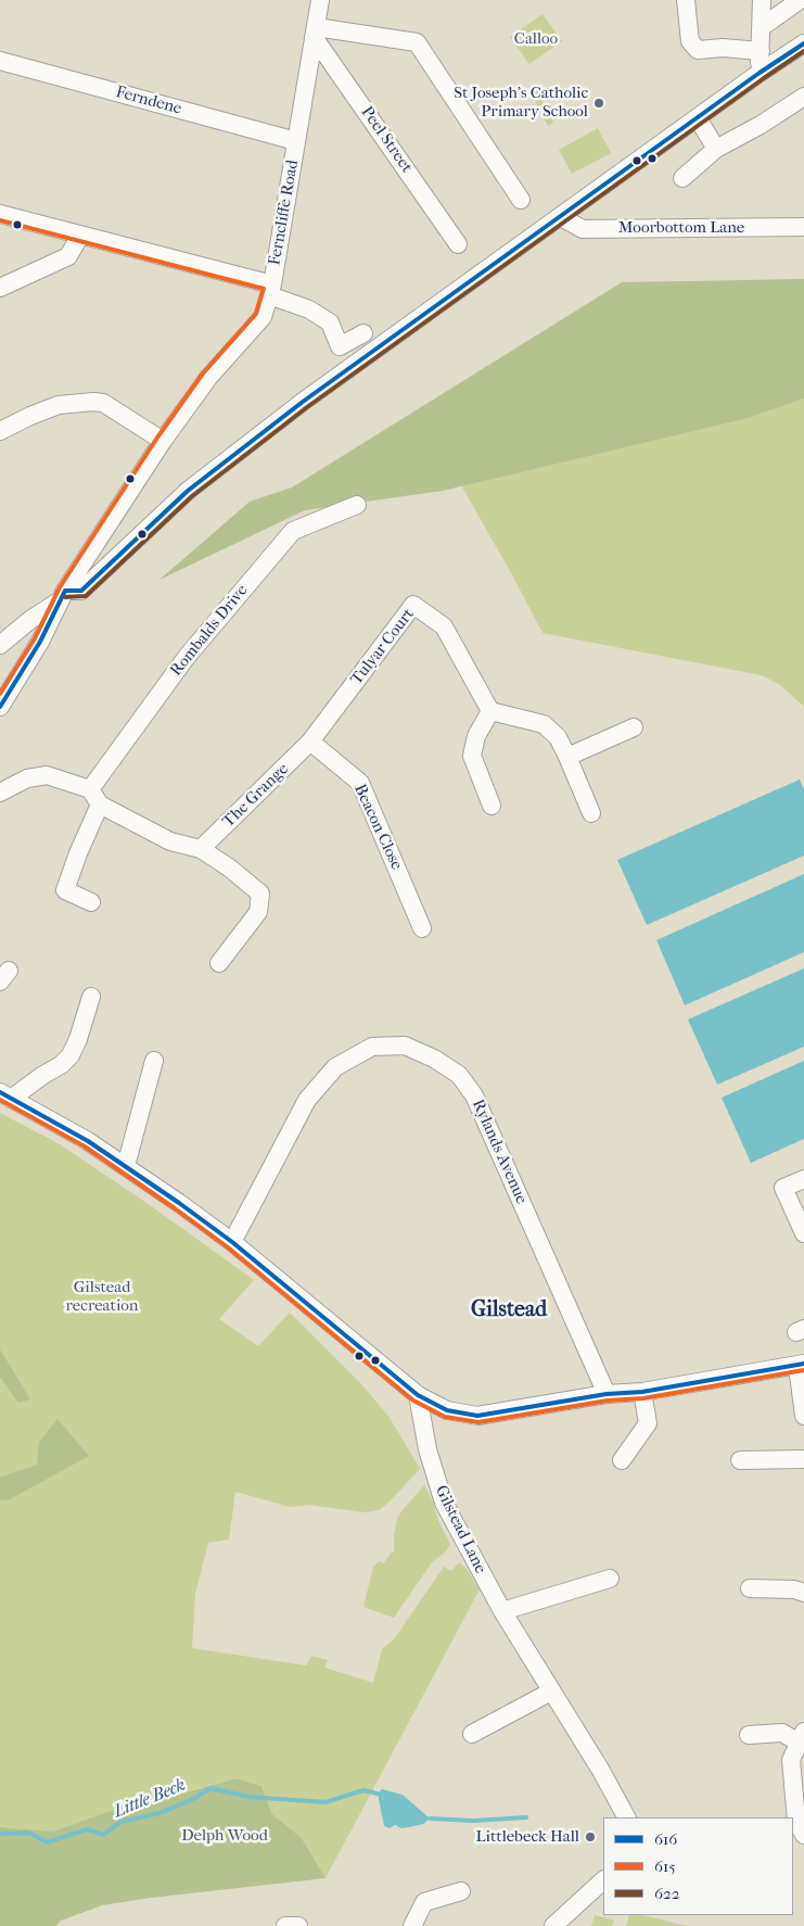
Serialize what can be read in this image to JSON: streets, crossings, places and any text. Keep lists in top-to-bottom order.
{
  "streets": {
    "street": [
      "Ferndene",
      "Peel Street",
      "Ferncliffe Road",
      "Moorbottom Lane",
      "Rombalds Drive",
      "Tulyar Court",
      "The Grange",
      "Beacon Close",
      "Rylands Avenue",
      "Gilstead Lane"
    ]
  },
  "crossings": [
    ["Ferndene", "Ferncliffe Road"],
    ["Peel Street", "Ferncliffe Road"],
    ["Tulyar Court", "The Grange"],
    ["Tulyar Court", "Beacon Close"],
    ["The Grange", "Beacon Close"]
  ],
  "districts": ["Gilstead"],
  "water": ["Little Beck"],
  "parks": ["Calloo", "Gilstead recreation", "Delph Wood"],
  "places": ["St Joseph's Catholic Primary School", "Littlebeck Hall"],
  "lines": ["transit line 616", "transit line 622", "transit line 615"],
  "legend": ["616", "615", "622"]
}
